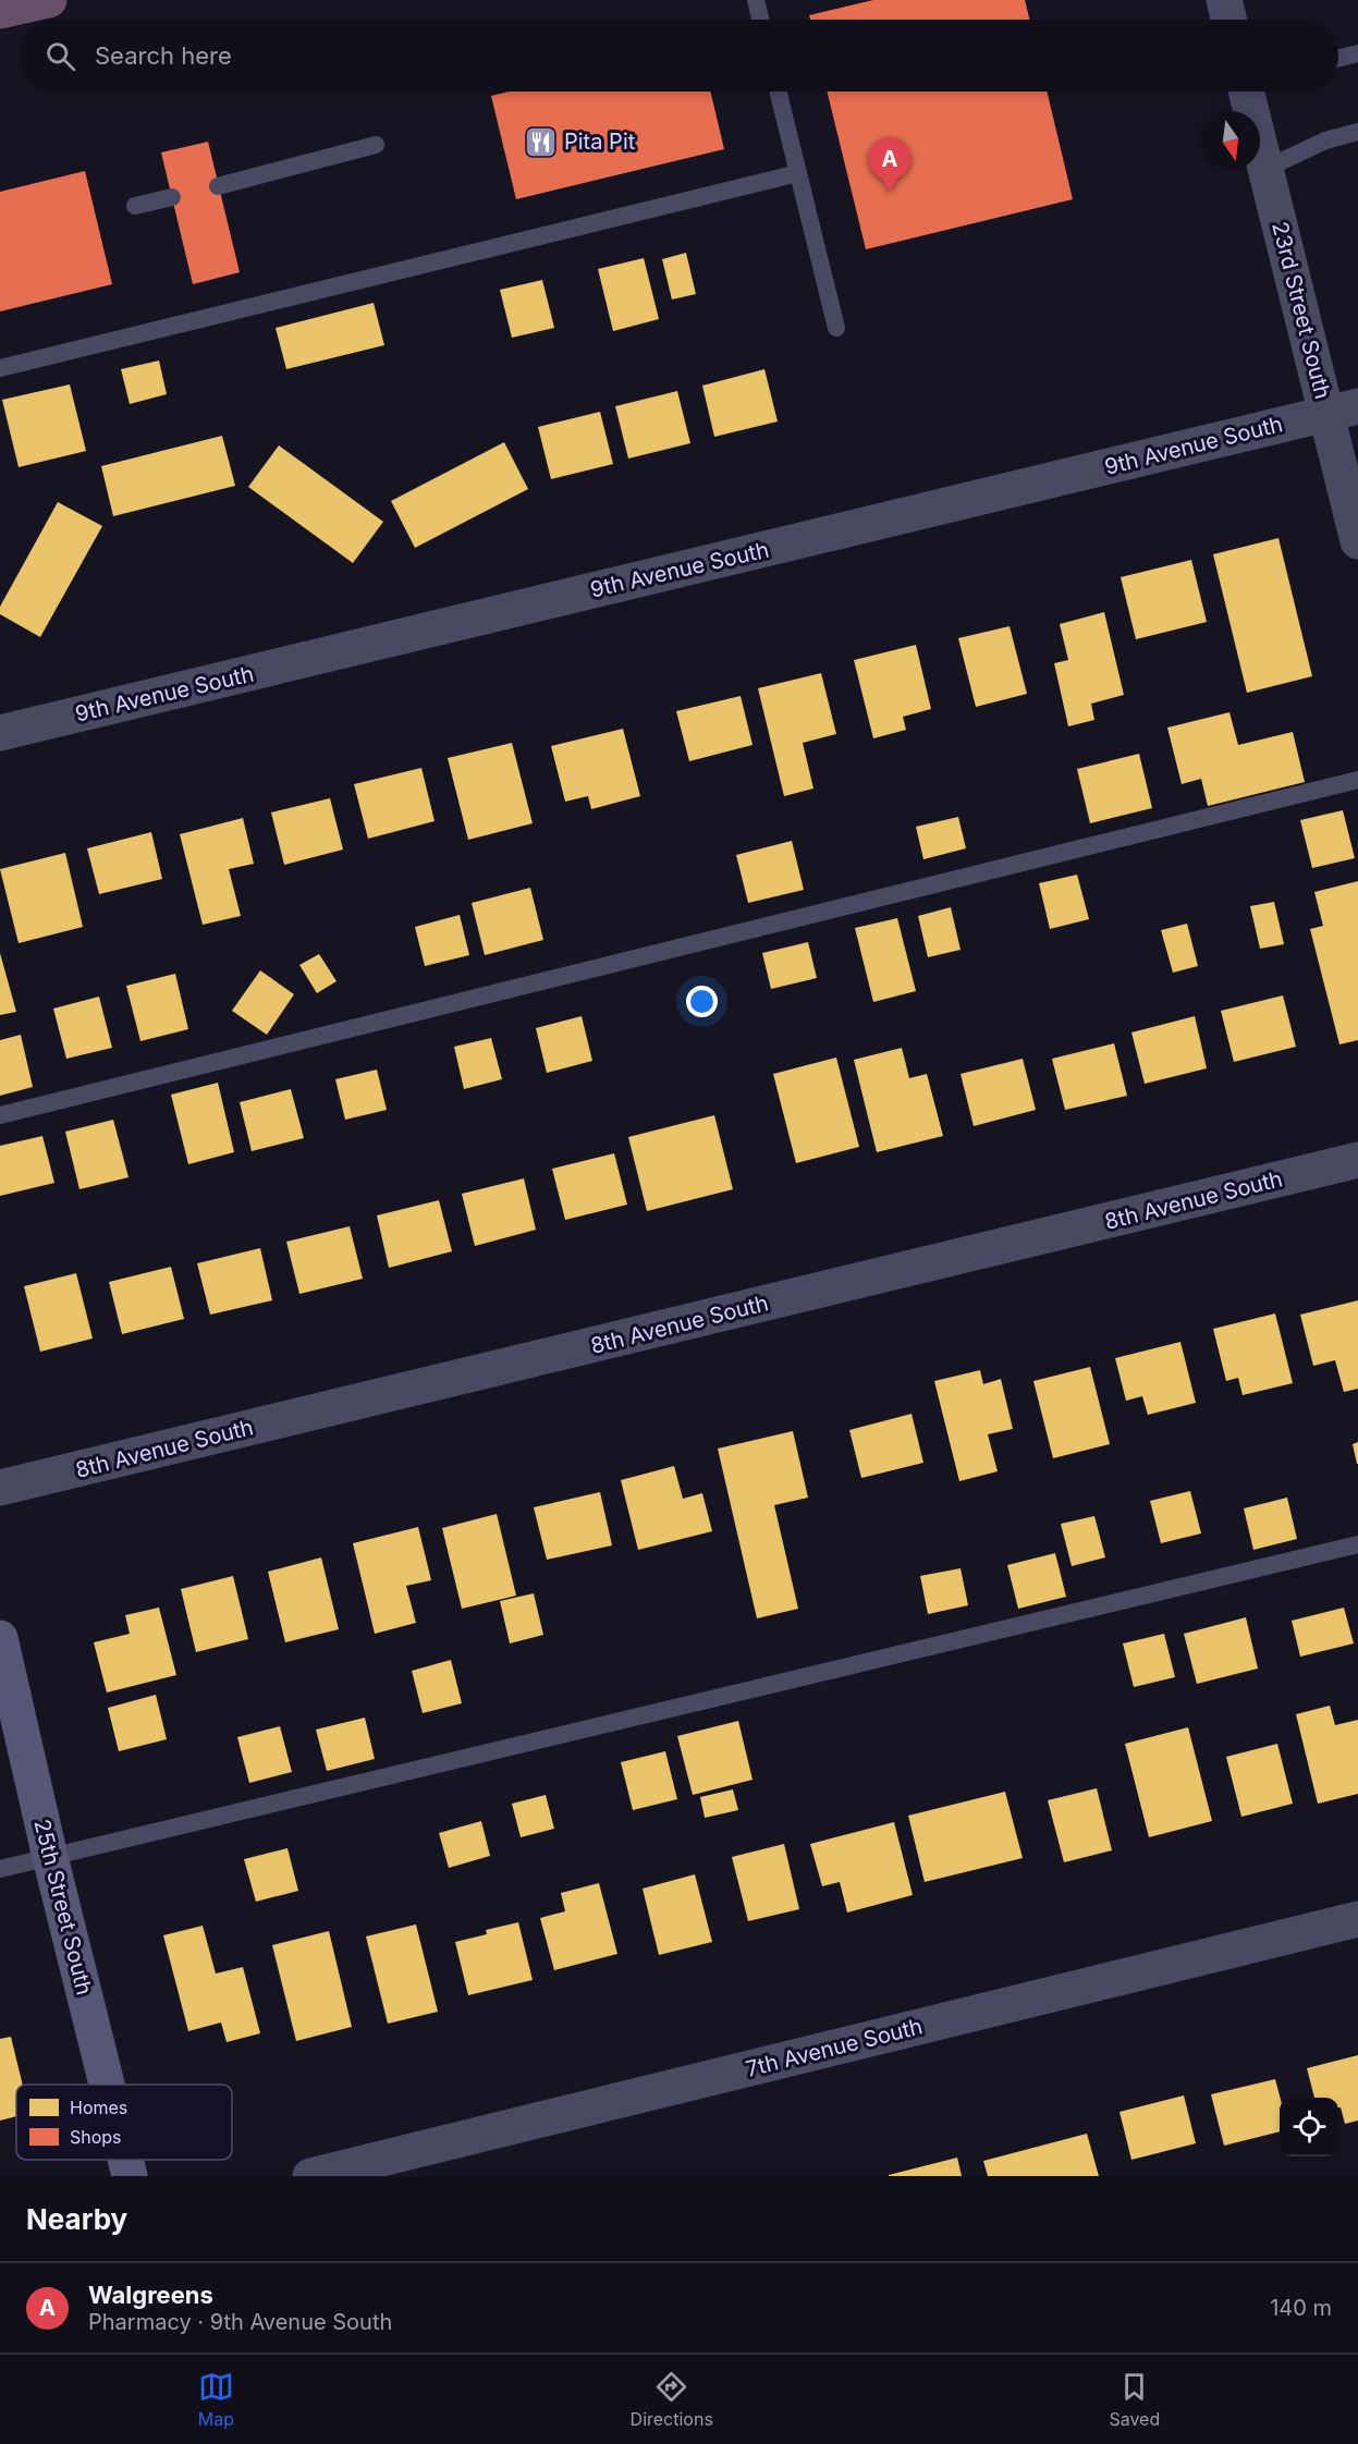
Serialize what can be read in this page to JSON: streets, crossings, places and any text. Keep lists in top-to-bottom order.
{
  "streets": {
    "street": [
      "23rd Street South",
      "9th Avenue South",
      "8th Avenue South",
      "25th Street South",
      "7th Avenue South"
    ]
  },
  "crossings": [
    ["23rd Street South", "9th Avenue South"]
  ],
  "places": {
    "restaurant": ["Pita Pit"]
  },
  "legend": ["Homes", "Shops"],
  "north": "bottom",
  "page": {
    "search": "Search here",
    "pins": "A",
    "heading": "Nearby",
    "list": [
      {
        "mark": "A",
        "name": "Walgreens",
        "note": "Pharmacy · 9th Avenue South",
        "value": "140 m"
      }
    ],
    "nav": ["Map", "Directions", "Saved"]
  }
}
